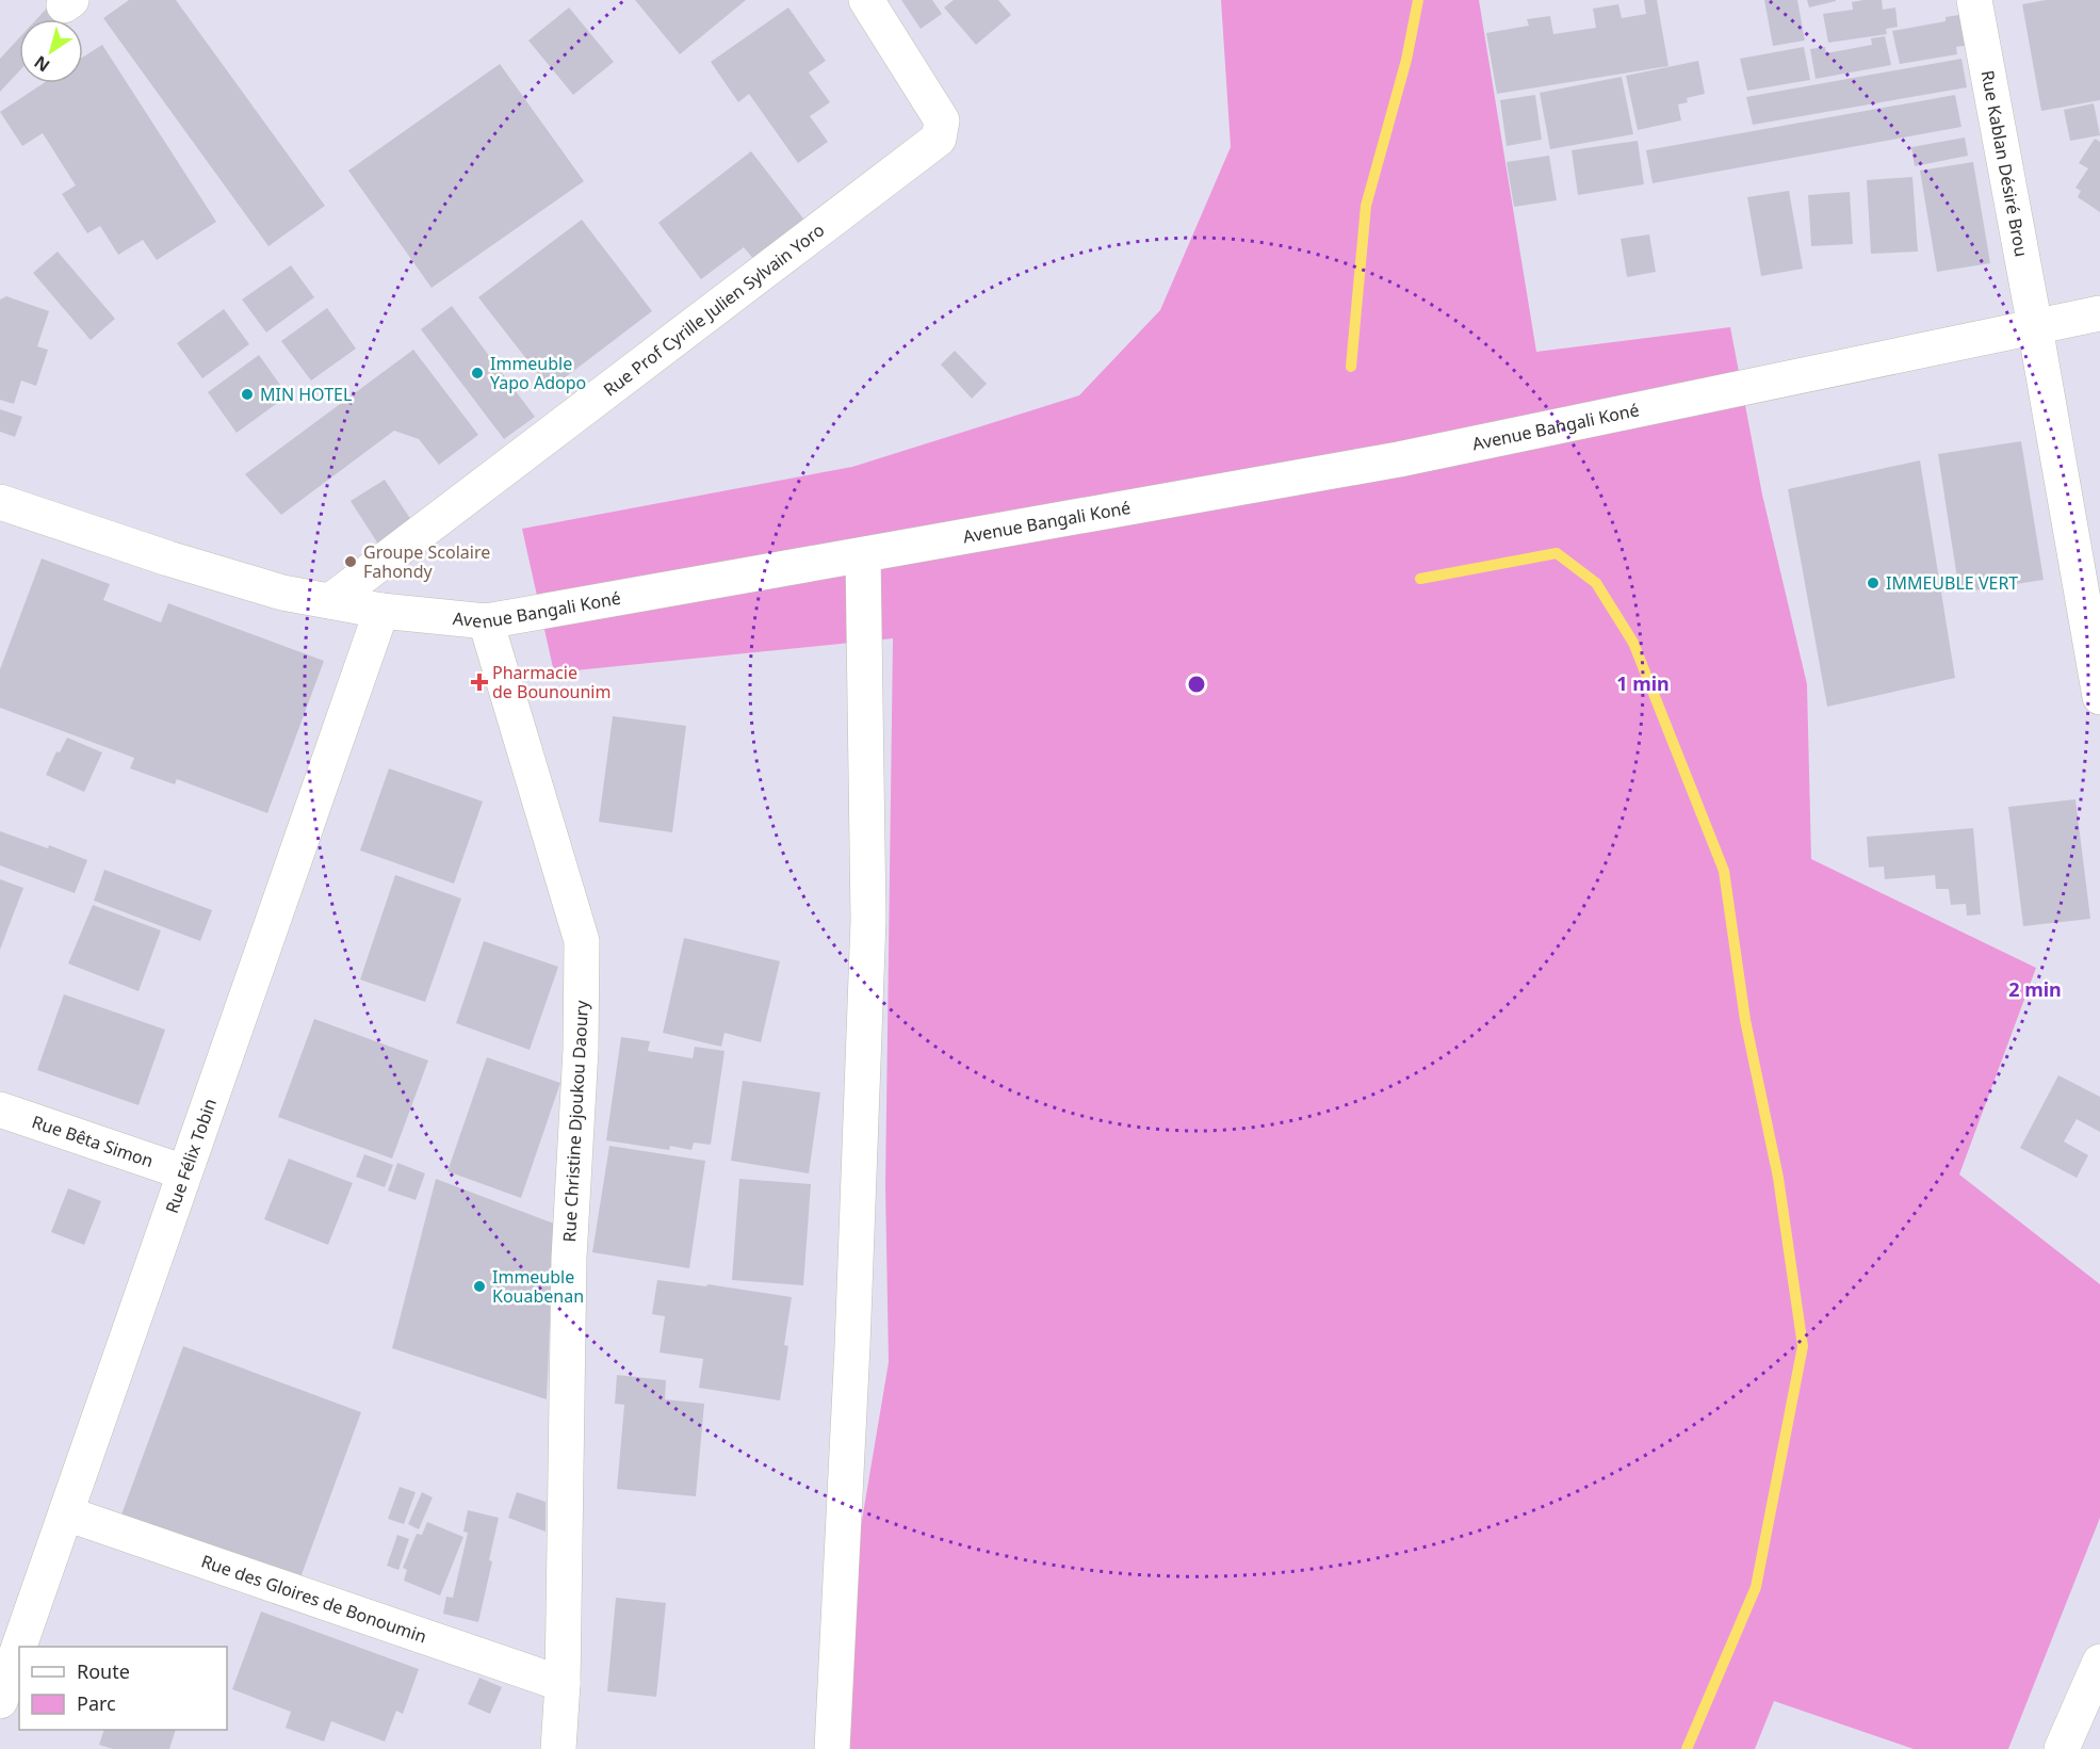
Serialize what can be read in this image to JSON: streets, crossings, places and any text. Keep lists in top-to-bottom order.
{
  "streets": {
    "street": [
      "Rue Kablan Désiré Brou",
      "Rue Prof Cyrille Julien Sylvain Yoro",
      "Avenue Bangali Koné",
      "Rue Christine Djoukou Daoury",
      "Rue Bêta Simon",
      "Rue Félix Tobin",
      "Rue des Gloires de Bonoumin"
    ]
  },
  "crossings": [
    ["Rue Kablan Désiré Brou", "Avenue Bangali Koné"],
    ["Rue Prof Cyrille Julien Sylvain Yoro", "Avenue Bangali Koné"],
    ["Avenue Bangali Koné", "Rue Christine Djoukou Daoury"],
    ["Avenue Bangali Koné", "Rue Félix Tobin"],
    ["Rue Christine Djoukou Daoury", "Rue des Gloires de Bonoumin"],
    ["Rue Bêta Simon", "Rue Félix Tobin"],
    ["Rue Félix Tobin", "Rue des Gloires de Bonoumin"]
  ],
  "places": {
    "other": [
      "Immeuble Yapo Adopo",
      "MIN HOTEL",
      "Groupe Scolaire Fahondy",
      "IMMEUBLE VERT",
      "Immeuble Kouabenan"
    ],
    "health": ["Pharmacie de Bounounim"]
  },
  "legend": ["Route", "Parc"],
  "north": "bottom left",
  "rings": ["1 min", "2 min"]
}
